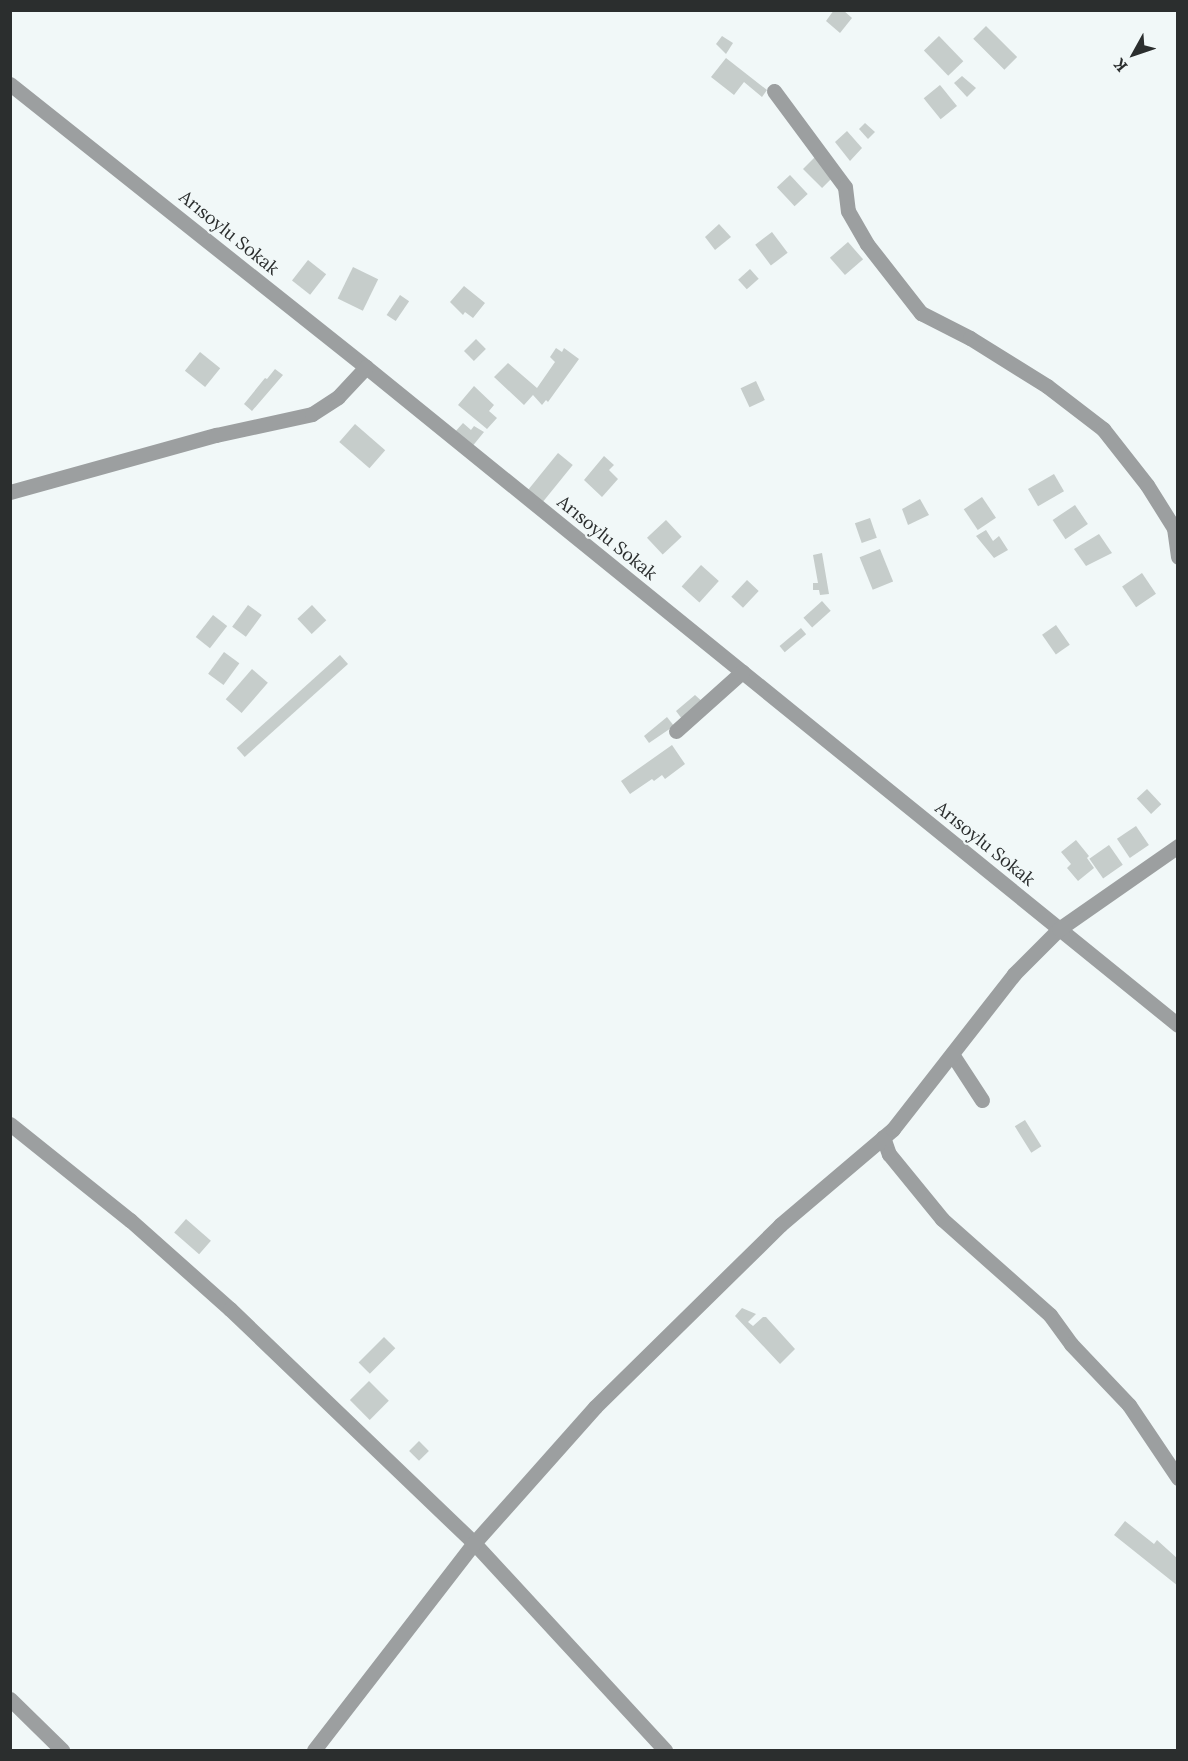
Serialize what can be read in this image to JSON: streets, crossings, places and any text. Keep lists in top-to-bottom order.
{
  "streets": {
    "street": ["Arısoylu Sokak"]
  },
  "north": "bottom left"
}
